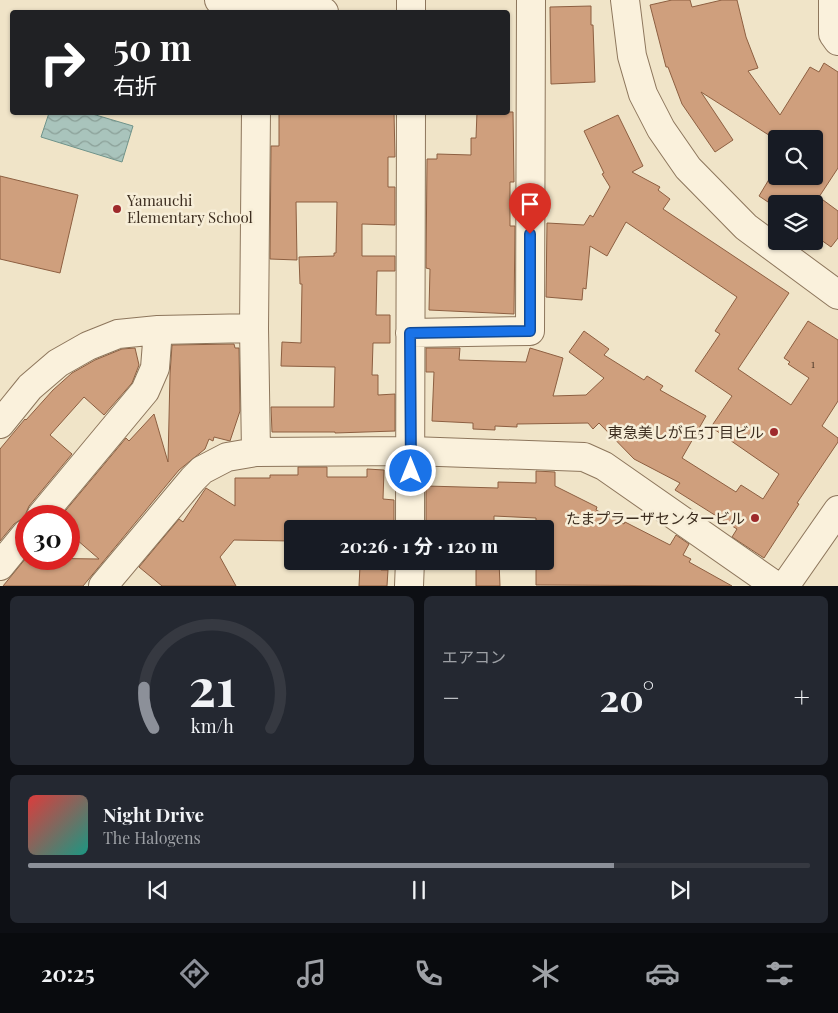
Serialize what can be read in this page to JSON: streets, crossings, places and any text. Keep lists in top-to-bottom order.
{
  "places": ["Yamauchi Elementary School", "東急美しが丘5丁目ビル", "たまプラーザセンタービル"],
  "house_numbers": ["1"],
  "page": {
    "turn": ["50 m", "右折"],
    "limit": "30",
    "trip": "20:26 · 1 分 · 120 m",
    "tile": "エアコン",
    "heat": ["−", "20°", "+"],
    "song": ["Night Drive", "The Halogens"],
    "tabs": "20:25",
    "gauge": ["21", "km/h"]
  }
}
